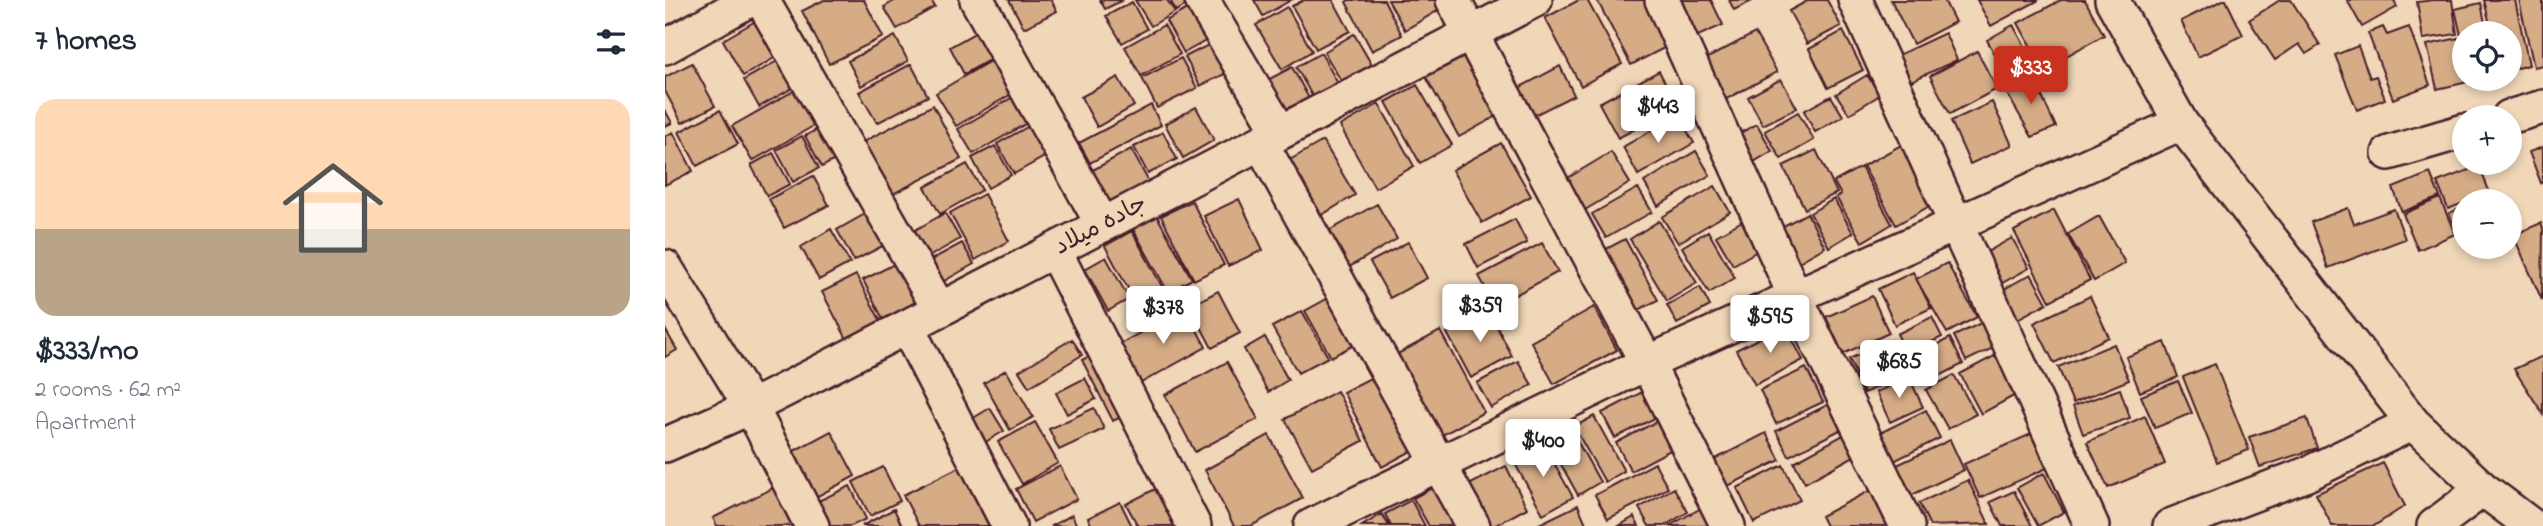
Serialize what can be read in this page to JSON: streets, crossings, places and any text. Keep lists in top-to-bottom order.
{
  "streets": {
    "street": ["جاده میلاد"]
  },
  "page": {
    "heading": "7 homes",
    "map_buttons": ["+", "−"],
    "price": [
      "$333",
      "$443",
      "$359",
      "$378",
      "$595",
      "$685",
      "$400"
    ],
    "list": [
      {
        "name": "$333/mo",
        "note": "2 rooms · 62 m² · Apartment"
      }
    ]
  }
}
